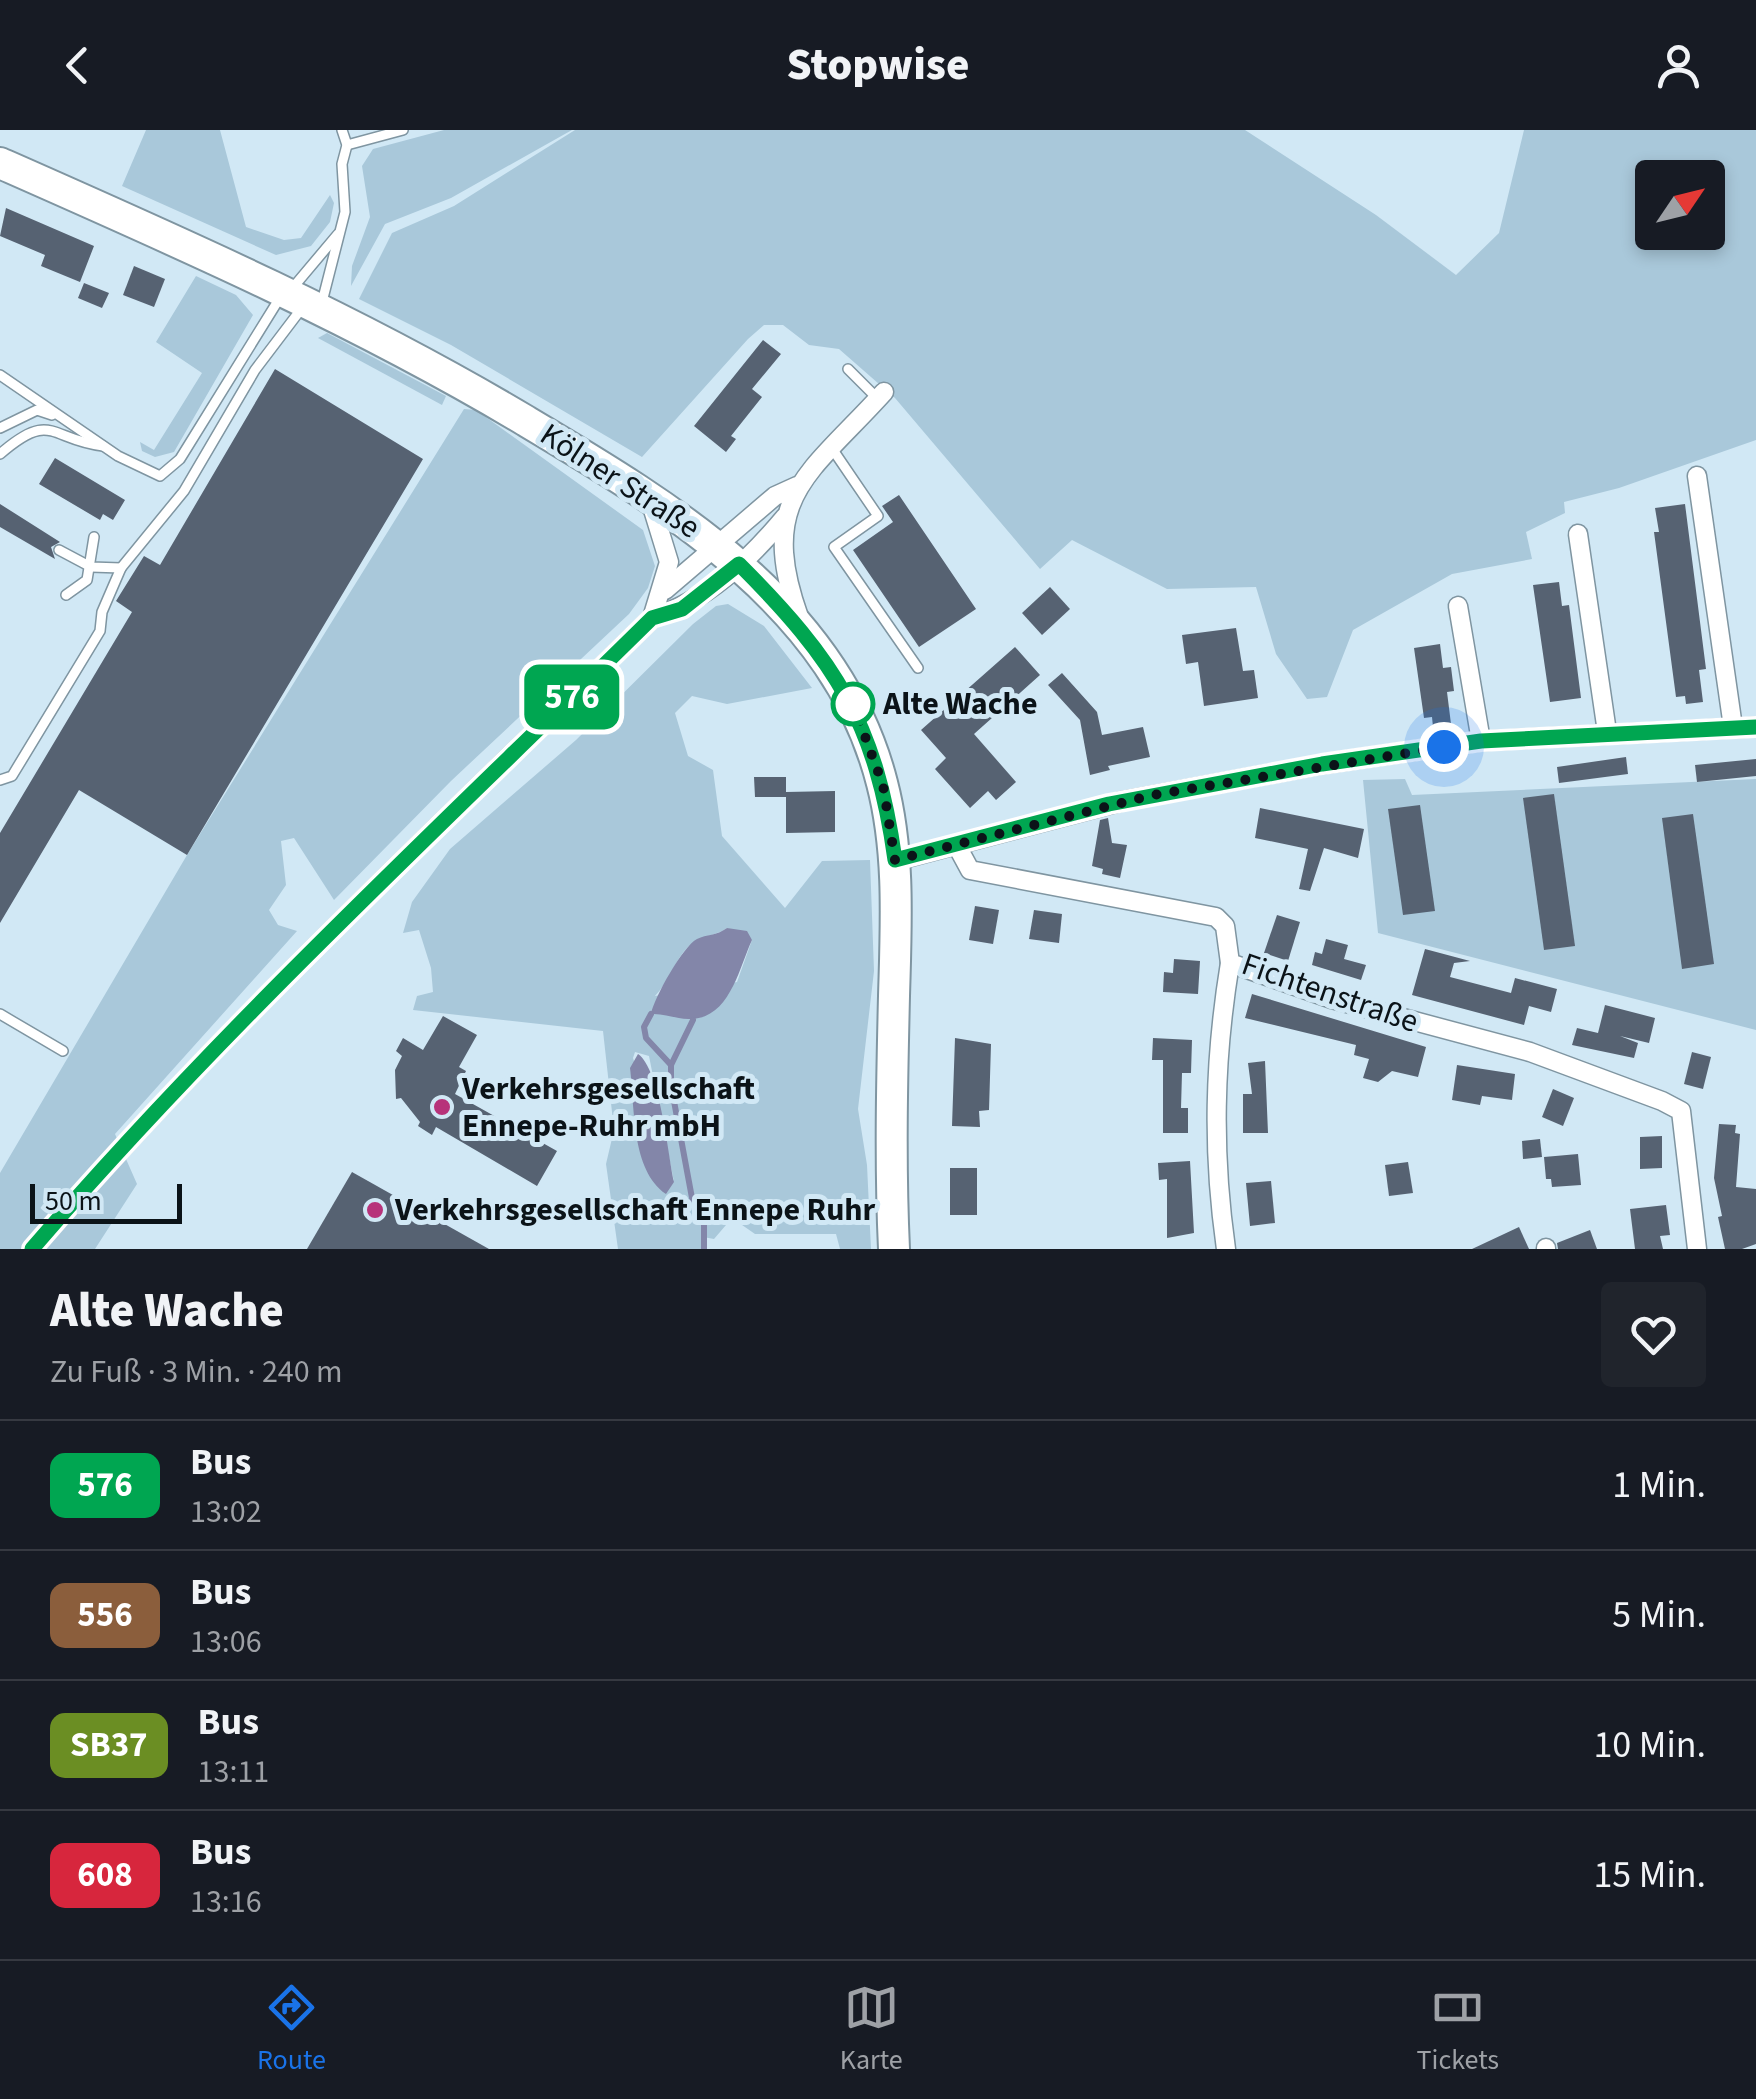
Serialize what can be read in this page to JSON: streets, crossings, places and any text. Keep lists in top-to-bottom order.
{
  "streets": {
    "main road": ["Kölner Straße"],
    "street": ["Fichtenstraße"]
  },
  "places": ["Alte Wache", "Verkehrsgesellschaft Ennepe-Ruhr mbH", "Verkehrsgesellschaft Ennepe Ruhr"],
  "lines": ["bus line 576"],
  "scale_bar": "50 m",
  "north": "top right",
  "page": {
    "header": "Stopwise",
    "on_map": "576",
    "scale": "50 m",
    "heading": ["Alte Wache", "Zu Fuß · 3 Min. · 240 m"],
    "list": [
      {
        "mark": "576",
        "name": "Bus",
        "note": "13:02",
        "value": "1 Min."
      },
      {
        "mark": "556",
        "name": "Bus",
        "note": "13:06",
        "value": "5 Min."
      },
      {
        "mark": "SB37",
        "name": "Bus",
        "note": "13:11",
        "value": "10 Min."
      },
      {
        "mark": "608",
        "name": "Bus",
        "note": "13:16",
        "value": "15 Min."
      }
    ],
    "tabs": ["Route", "Karte", "Tickets"]
  }
}
